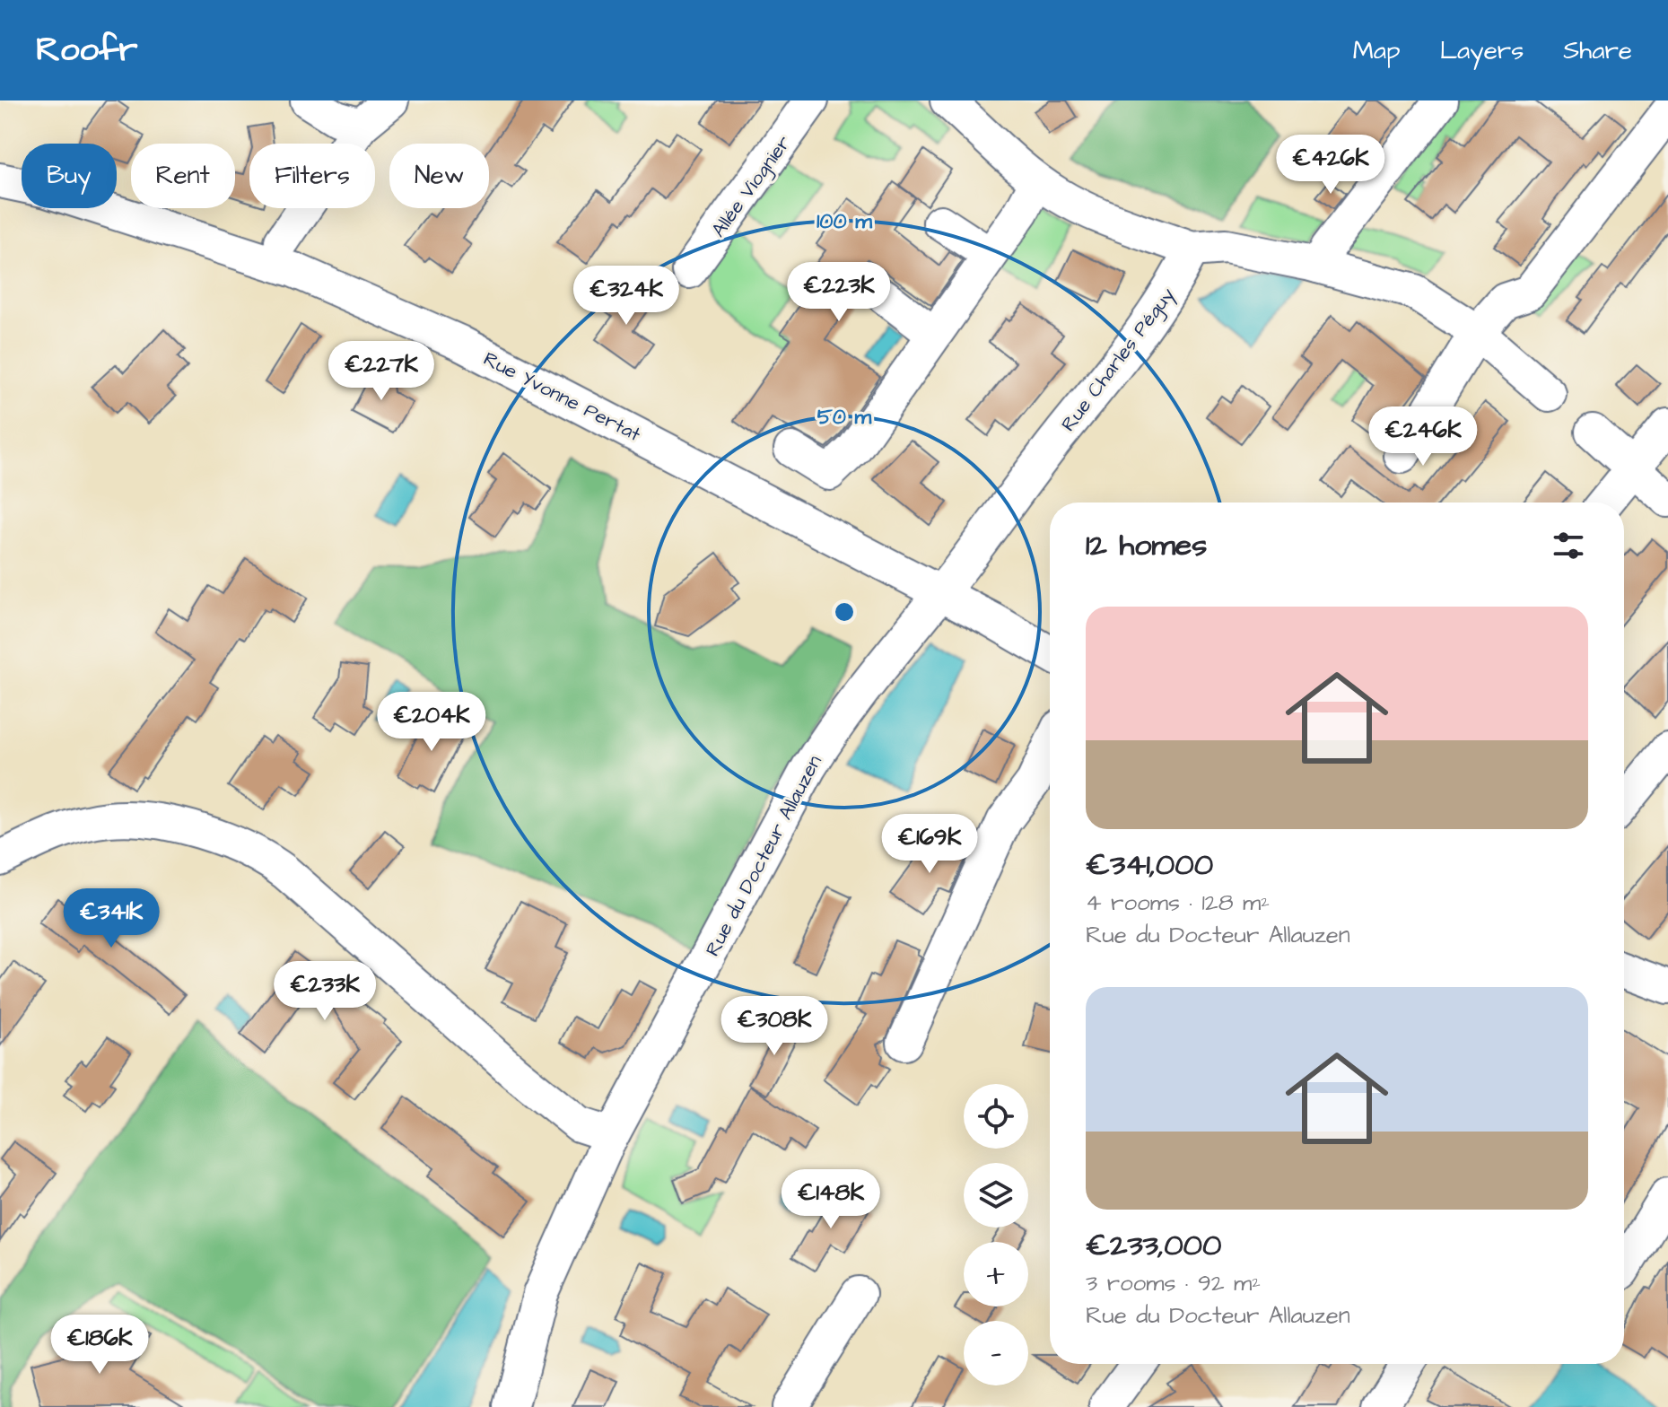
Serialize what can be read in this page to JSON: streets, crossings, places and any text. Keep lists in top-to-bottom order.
{
  "streets": {
    "street": [
      "Allée Viognier",
      "Rue Charles Péguy",
      "Rue Yvonne Pertat",
      "Rue du Docteur Allauzen"
    ]
  },
  "crossings": [
    ["Rue Charles Péguy", "Rue Yvonne Pertat"],
    ["Rue Charles Péguy", "Rue du Docteur Allauzen"],
    ["Rue Yvonne Pertat", "Rue du Docteur Allauzen"]
  ],
  "page": {
    "header": "Roofr",
    "nav": ["Map", "Layers", "Share"],
    "price": [
      "€426K",
      "€223K",
      "€324K",
      "€227K",
      "€246K",
      "€204K",
      "€169K",
      "€341K",
      "€233K",
      "€308K",
      "€148K",
      "€186K"
    ],
    "chip": [
      "Buy",
      "Rent",
      "Filters",
      "New"
    ],
    "heading": "12 homes",
    "list": [
      {
        "name": "€341,000",
        "note": "4 rooms · 128 m² · Rue du Docteur Allauzen"
      },
      {
        "name": "€233,000",
        "note": "3 rooms · 92 m² · Rue du Docteur Allauzen"
      }
    ],
    "map_buttons": ["+", "−"]
  },
  "rings": ["100 m", "50 m"]
}
